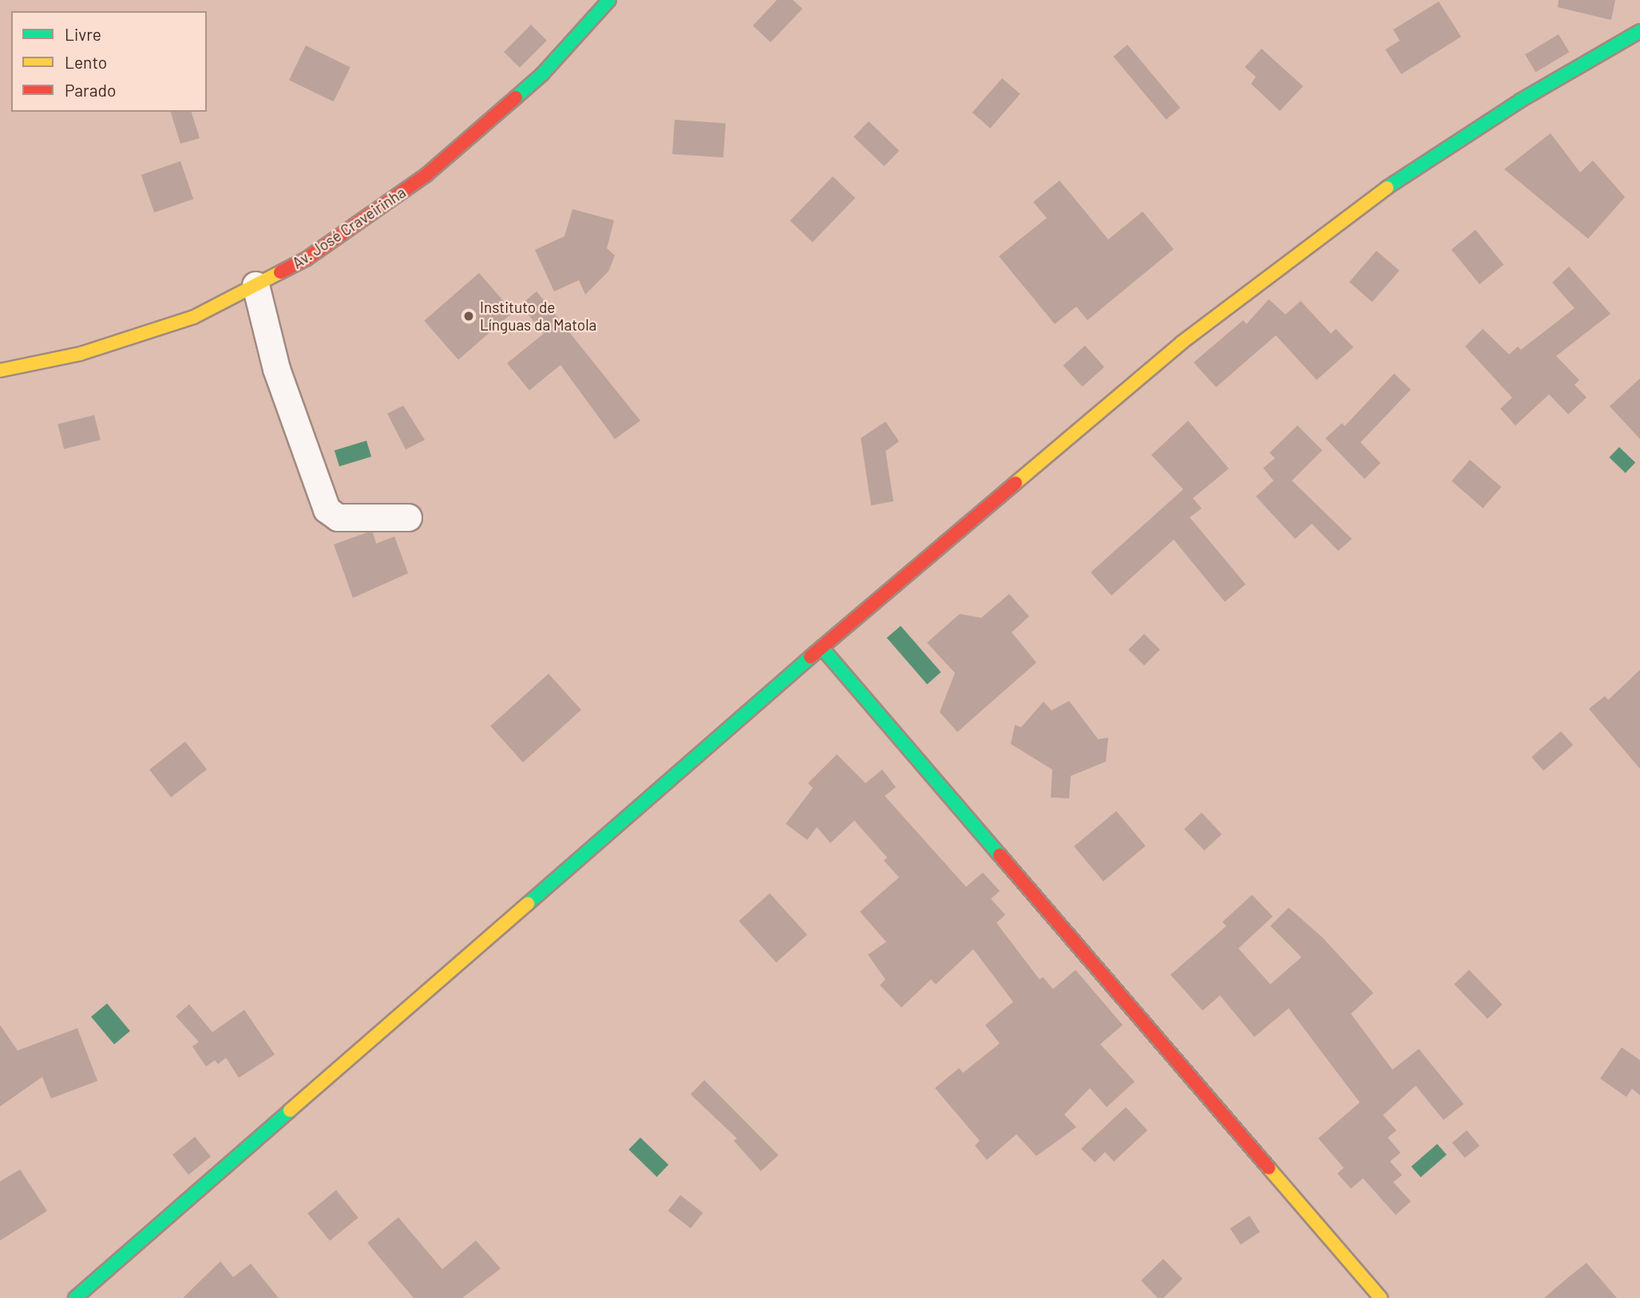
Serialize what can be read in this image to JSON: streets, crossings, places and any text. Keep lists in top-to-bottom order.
{
  "streets": {
    "street": ["Av. José Craveirinha"]
  },
  "places": ["Instituto de Línguas da Matola"],
  "legend": ["Livre", "Lento", "Parado"]
}
